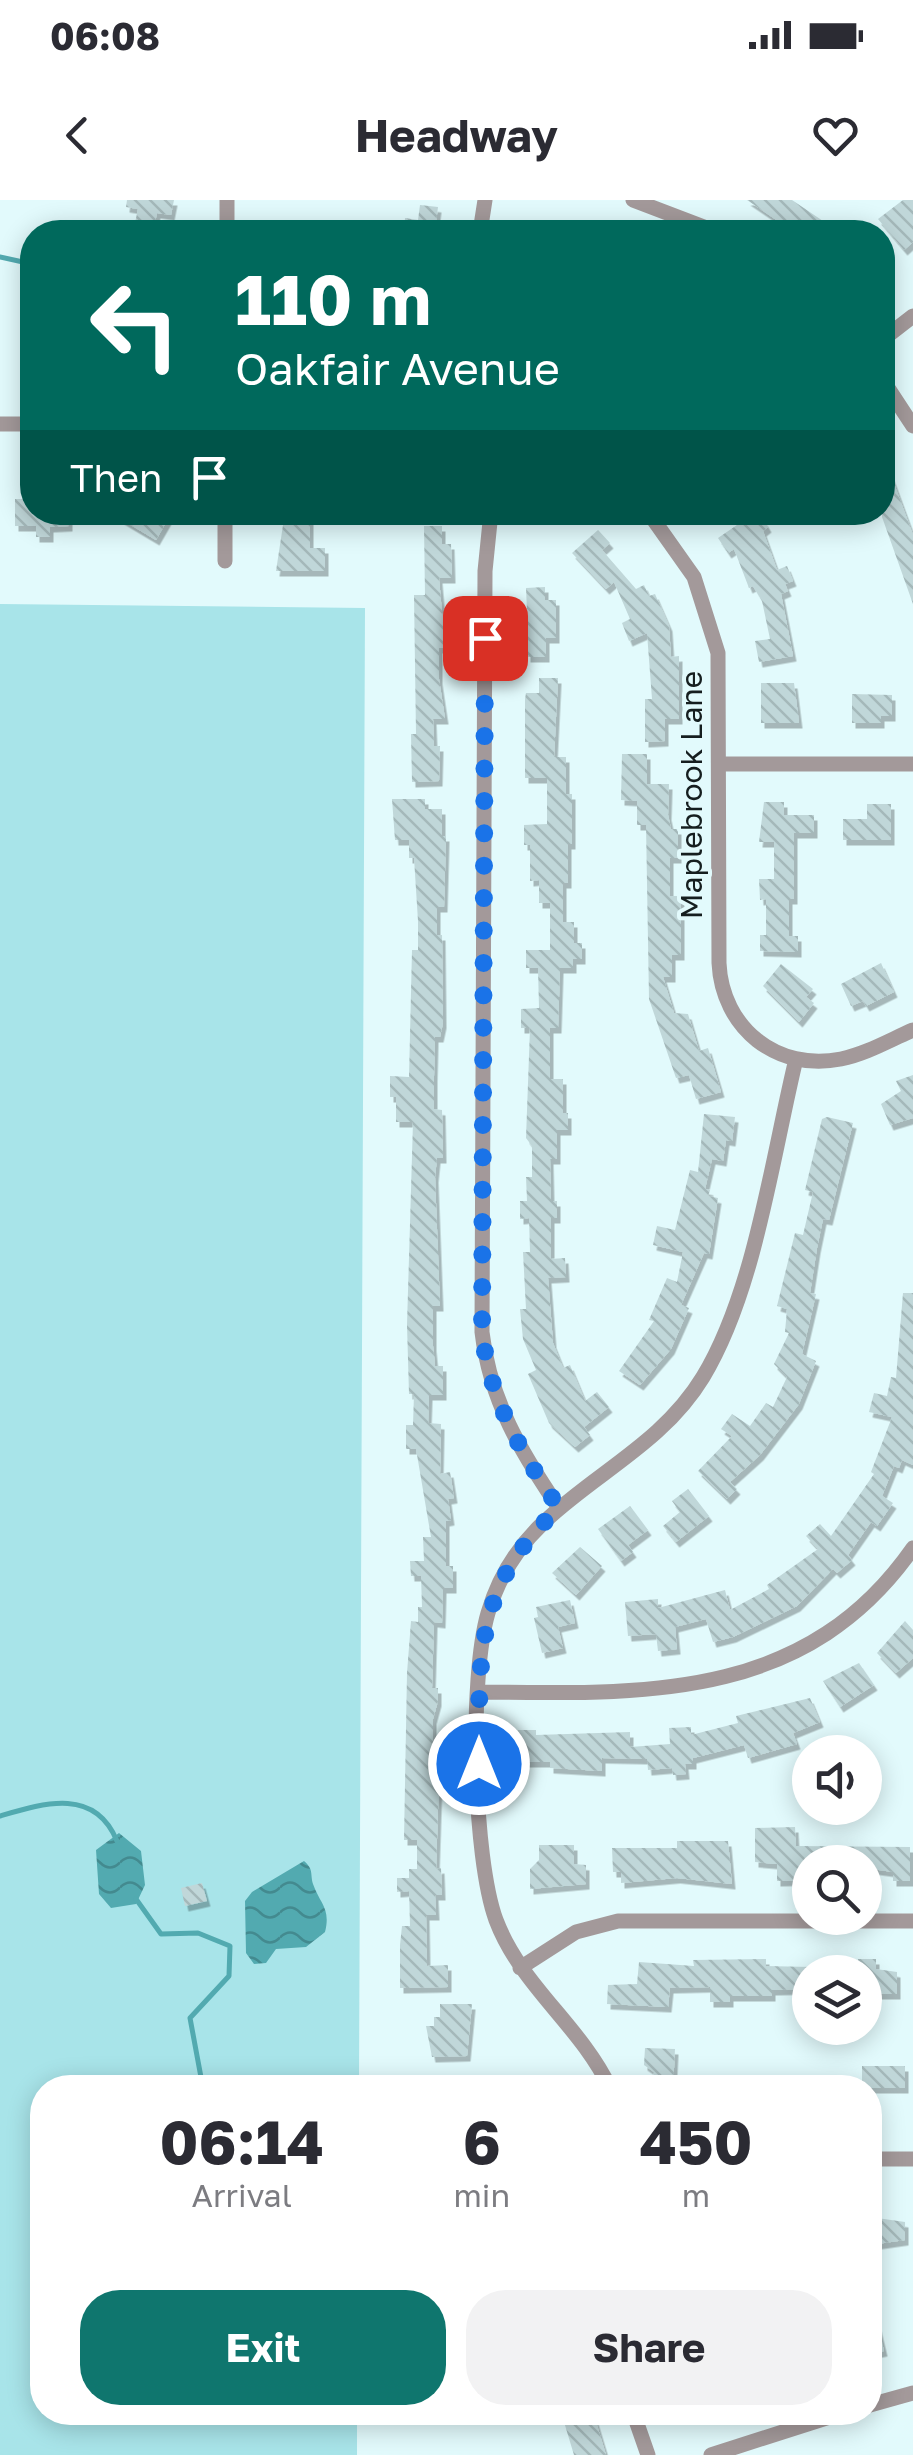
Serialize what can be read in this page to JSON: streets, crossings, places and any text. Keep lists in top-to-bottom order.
{
  "streets": {
    "street": ["Maplebrook Lane"]
  },
  "page": {
    "status": "06:08",
    "header": "Headway",
    "turn": ["110 m", "Oakfair Avenue"],
    "then": "Then",
    "eta": [
      "06:14",
      "Arrival",
      "6",
      "min",
      "450",
      "m"
    ],
    "buttons": ["Exit", "Share"]
  }
}
